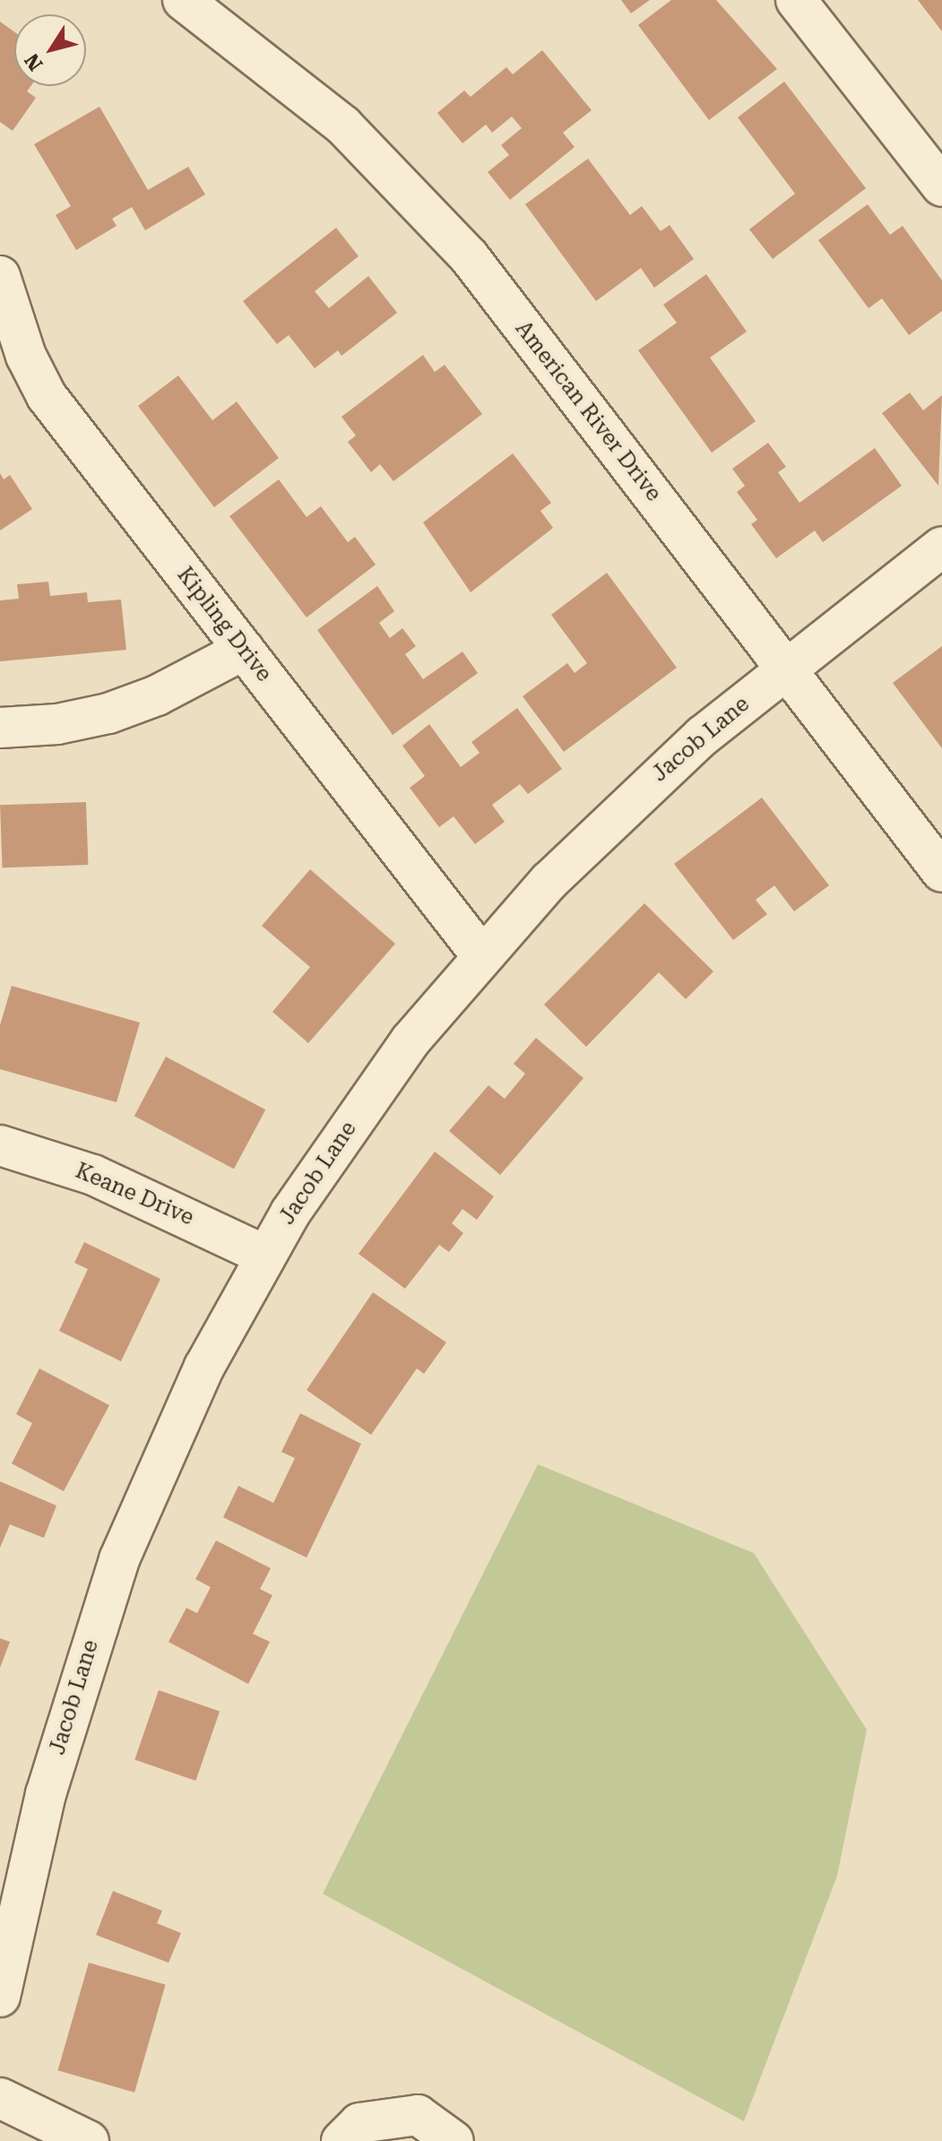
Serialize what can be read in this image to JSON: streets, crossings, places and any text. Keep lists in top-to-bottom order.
{
  "streets": {
    "street": [
      "American River Drive",
      "Kipling Drive",
      "Jacob Lane",
      "Keane Drive"
    ]
  },
  "crossings": [
    ["American River Drive", "Jacob Lane"],
    ["Kipling Drive", "Jacob Lane"],
    ["Jacob Lane", "Keane Drive"]
  ],
  "north": "bottom left"
}
